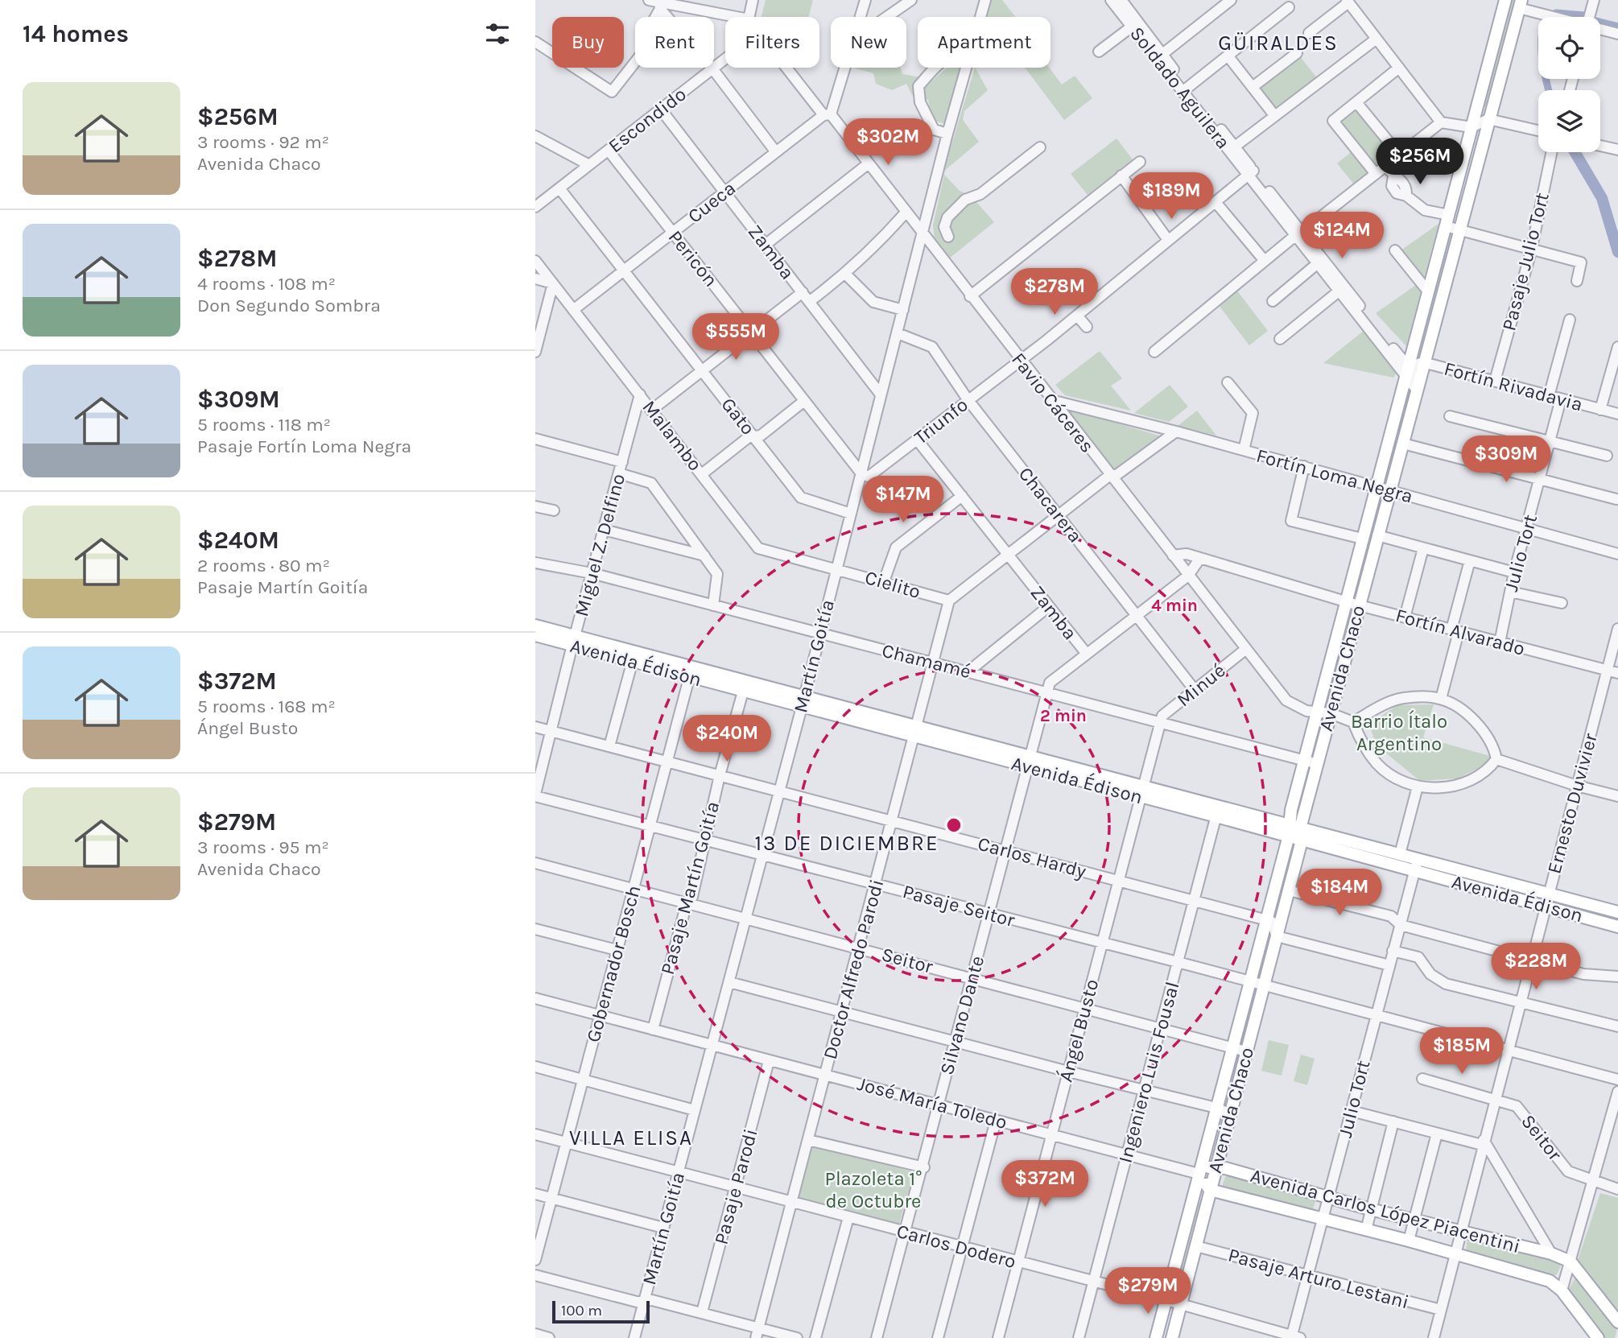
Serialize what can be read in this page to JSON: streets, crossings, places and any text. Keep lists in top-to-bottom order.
{
  "streets": {
    "main road": ["Avenida Édison", "Avenida Chaco", "Avenida Carlos López Piacentini"],
    "street": [
      "Soldado Aguilera",
      "Escondido",
      "Cueca",
      "Zamba",
      "Pericón",
      "Pasaje Julio Tort",
      "Fortín Rivadavia",
      "Favio Cáceres",
      "Gato",
      "Triunfo",
      "Malambo",
      "Fortín Loma Negra",
      "Chacarera",
      "Miguel Z. Delfino",
      "Julio Tort",
      "Cielito",
      "Fortín Alvarado",
      "Martín Goitía",
      "Chamamé",
      "Minué",
      "Ernesto Duvivier",
      "Carlos Hardy",
      "Pasaje Martín Goitía",
      "Pasaje Seitor",
      "Seitor",
      "Gobernador Bosch",
      "Doctor Alfredo Parodi",
      "Silvano Dante",
      "Ángel Busto",
      "Ingeniero Luis Fousal",
      "José María Toledo",
      "Pasaje Parodi",
      "Carlos Dodero",
      "Pasaje Arturo Lestani"
    ]
  },
  "crossings": [
    ["Soldado Aguilera", "Triunfo"],
    ["Soldado Aguilera", "Avenida Chaco"],
    ["Escondido", "Zamba"],
    ["Escondido", "Pericón"],
    ["Escondido", "Gato"],
    ["Cueca", "Zamba"],
    ["Cueca", "Pericón"],
    ["Cueca", "Favio Cáceres"],
    ["Cueca", "Gato"],
    ["Cueca", "Malambo"],
    ["Zamba", "Triunfo"],
    ["Zamba", "Martín Goitía"],
    ["Zamba", "Silvano Dante"],
    ["Pericón", "Triunfo"],
    ["Pericón", "Martín Goitía"],
    ["Pasaje Julio Tort", "Fortín Rivadavia"],
    ["Fortín Rivadavia", "Julio Tort"],
    ["Fortín Rivadavia", "Avenida Chaco"],
    ["Favio Cáceres", "Triunfo"],
    ["Favio Cáceres", "Fortín Loma Negra"],
    ["Favio Cáceres", "Fortín Alvarado"],
    ["Favio Cáceres", "Martín Goitía"],
    ["Favio Cáceres", "Avenida Chaco"],
    ["Favio Cáceres", "Minué"],
    ["Favio Cáceres", "Silvano Dante"],
    ["Gato", "Martín Goitía"],
    ["Triunfo", "Chacarera"],
    ["Triunfo", "Martín Goitía"],
    ["Malambo", "Miguel Z. Delfino"],
    ["Malambo", "Cielito"],
    ["Malambo", "Martín Goitía"],
    ["Fortín Loma Negra", "Julio Tort"],
    ["Fortín Loma Negra", "Avenida Chaco"],
    ["Chacarera", "Martín Goitía"],
    ["Chacarera", "Minué"],
    ["Chacarera", "Silvano Dante"],
    ["Miguel Z. Delfino", "Chamamé"],
    ["Miguel Z. Delfino", "Avenida Édison"],
    ["Miguel Z. Delfino", "Carlos Hardy"],
    ["Miguel Z. Delfino", "Pasaje Seitor"],
    ["Julio Tort", "Fortín Alvarado"],
    ["Julio Tort", "Avenida Édison"],
    ["Julio Tort", "Avenida Carlos López Piacentini"],
    ["Julio Tort", "Carlos Dodero"],
    ["Julio Tort", "Pasaje Arturo Lestani"],
    ["Cielito", "Martín Goitía"],
    ["Cielito", "Doctor Alfredo Parodi"],
    ["Fortín Alvarado", "Avenida Chaco"],
    ["Fortín Alvarado", "Ernesto Duvivier"],
    ["Fortín Alvarado", "Silvano Dante"],
    ["Martín Goitía", "Chamamé"],
    ["Martín Goitía", "Avenida Édison"],
    ["Martín Goitía", "Carlos Hardy"],
    ["Martín Goitía", "Pasaje Seitor"],
    ["Martín Goitía", "Seitor"],
    ["Martín Goitía", "José María Toledo"],
    ["Martín Goitía", "Carlos Dodero"],
    ["Chamamé", "Avenida Chaco"],
    ["Chamamé", "Minué"],
    ["Chamamé", "Doctor Alfredo Parodi"],
    ["Chamamé", "Silvano Dante"],
    ["Chamamé", "Ángel Busto"],
    ["Avenida Édison", "Avenida Chaco"],
    ["Avenida Édison", "Ernesto Duvivier"],
    ["Avenida Édison", "Pasaje Martín Goitía"],
    ["Avenida Édison", "Gobernador Bosch"],
    ["Avenida Édison", "Doctor Alfredo Parodi"],
    ["Avenida Édison", "Silvano Dante"],
    ["Avenida Édison", "Ángel Busto"],
    ["Avenida Édison", "Ingeniero Luis Fousal"],
    ["Avenida Chaco", "Carlos Hardy"],
    ["Avenida Chaco", "Pasaje Seitor"],
    ["Avenida Chaco", "Seitor"],
    ["Avenida Chaco", "José María Toledo"],
    ["Avenida Chaco", "Avenida Carlos López Piacentini"],
    ["Avenida Chaco", "Carlos Dodero"],
    ["Avenida Chaco", "Pasaje Arturo Lestani"],
    ["Minué", "Ángel Busto"],
    ["Ernesto Duvivier", "Seitor"],
    ["Ernesto Duvivier", "Avenida Carlos López Piacentini"],
    ["Ernesto Duvivier", "Pasaje Arturo Lestani"],
    ["Carlos Hardy", "Pasaje Martín Goitía"],
    ["Carlos Hardy", "Gobernador Bosch"],
    ["Carlos Hardy", "Doctor Alfredo Parodi"],
    ["Carlos Hardy", "Silvano Dante"],
    ["Carlos Hardy", "Ángel Busto"],
    ["Carlos Hardy", "Ingeniero Luis Fousal"],
    ["Pasaje Martín Goitía", "Pasaje Seitor"],
    ["Pasaje Martín Goitía", "Seitor"],
    ["Pasaje Martín Goitía", "José María Toledo"],
    ["Pasaje Seitor", "Gobernador Bosch"],
    ["Pasaje Seitor", "Doctor Alfredo Parodi"],
    ["Pasaje Seitor", "Silvano Dante"],
    ["Pasaje Seitor", "Ángel Busto"],
    ["Pasaje Seitor", "Ingeniero Luis Fousal"],
    ["Seitor", "Gobernador Bosch"],
    ["Seitor", "Doctor Alfredo Parodi"],
    ["Seitor", "Silvano Dante"],
    ["Seitor", "Ángel Busto"],
    ["Seitor", "Ingeniero Luis Fousal"],
    ["Gobernador Bosch", "José María Toledo"],
    ["Gobernador Bosch", "Carlos Dodero"],
    ["Doctor Alfredo Parodi", "José María Toledo"],
    ["Doctor Alfredo Parodi", "Carlos Dodero"],
    ["Silvano Dante", "José María Toledo"],
    ["Silvano Dante", "Carlos Dodero"],
    ["Ángel Busto", "José María Toledo"],
    ["Ángel Busto", "Carlos Dodero"],
    ["Ingeniero Luis Fousal", "José María Toledo"],
    ["Ingeniero Luis Fousal", "Carlos Dodero"],
    ["José María Toledo", "Pasaje Parodi"],
    ["Pasaje Parodi", "Carlos Dodero"]
  ],
  "districts": ["GÜIRALDES", "13 DE DICIEMBRE", "VILLA ELISA"],
  "parks": ["Barrio Ítalo Argentino", "Plazoleta 1° de Octubre"],
  "scale_bar": "100 m",
  "page": {
    "heading": "14 homes",
    "chip": [
      "Buy",
      "Rent",
      "Filters",
      "New",
      "Apartment"
    ],
    "list": [
      {
        "name": "$256M",
        "note": "3 rooms · 92 m² · Avenida Chaco"
      },
      {
        "name": "$278M",
        "note": "4 rooms · 108 m² · Don Segundo Sombra"
      },
      {
        "name": "$309M",
        "note": "5 rooms · 118 m² · Pasaje Fortín Loma Negra"
      },
      {
        "name": "$240M",
        "note": "2 rooms · 80 m² · Pasaje Martín Goitía"
      },
      {
        "name": "$372M",
        "note": "5 rooms · 168 m² · Ángel Busto"
      },
      {
        "name": "$279M",
        "note": "3 rooms · 95 m² · Avenida Chaco"
      }
    ],
    "price": [
      "$302M",
      "$256M",
      "$189M",
      "$124M",
      "$278M",
      "$555M",
      "$309M",
      "$147M",
      "$240M",
      "$184M",
      "$228M",
      "$185M",
      "$372M",
      "$279M"
    ],
    "scale": "100 m"
  },
  "rings": ["4 min", "2 min"]
}
